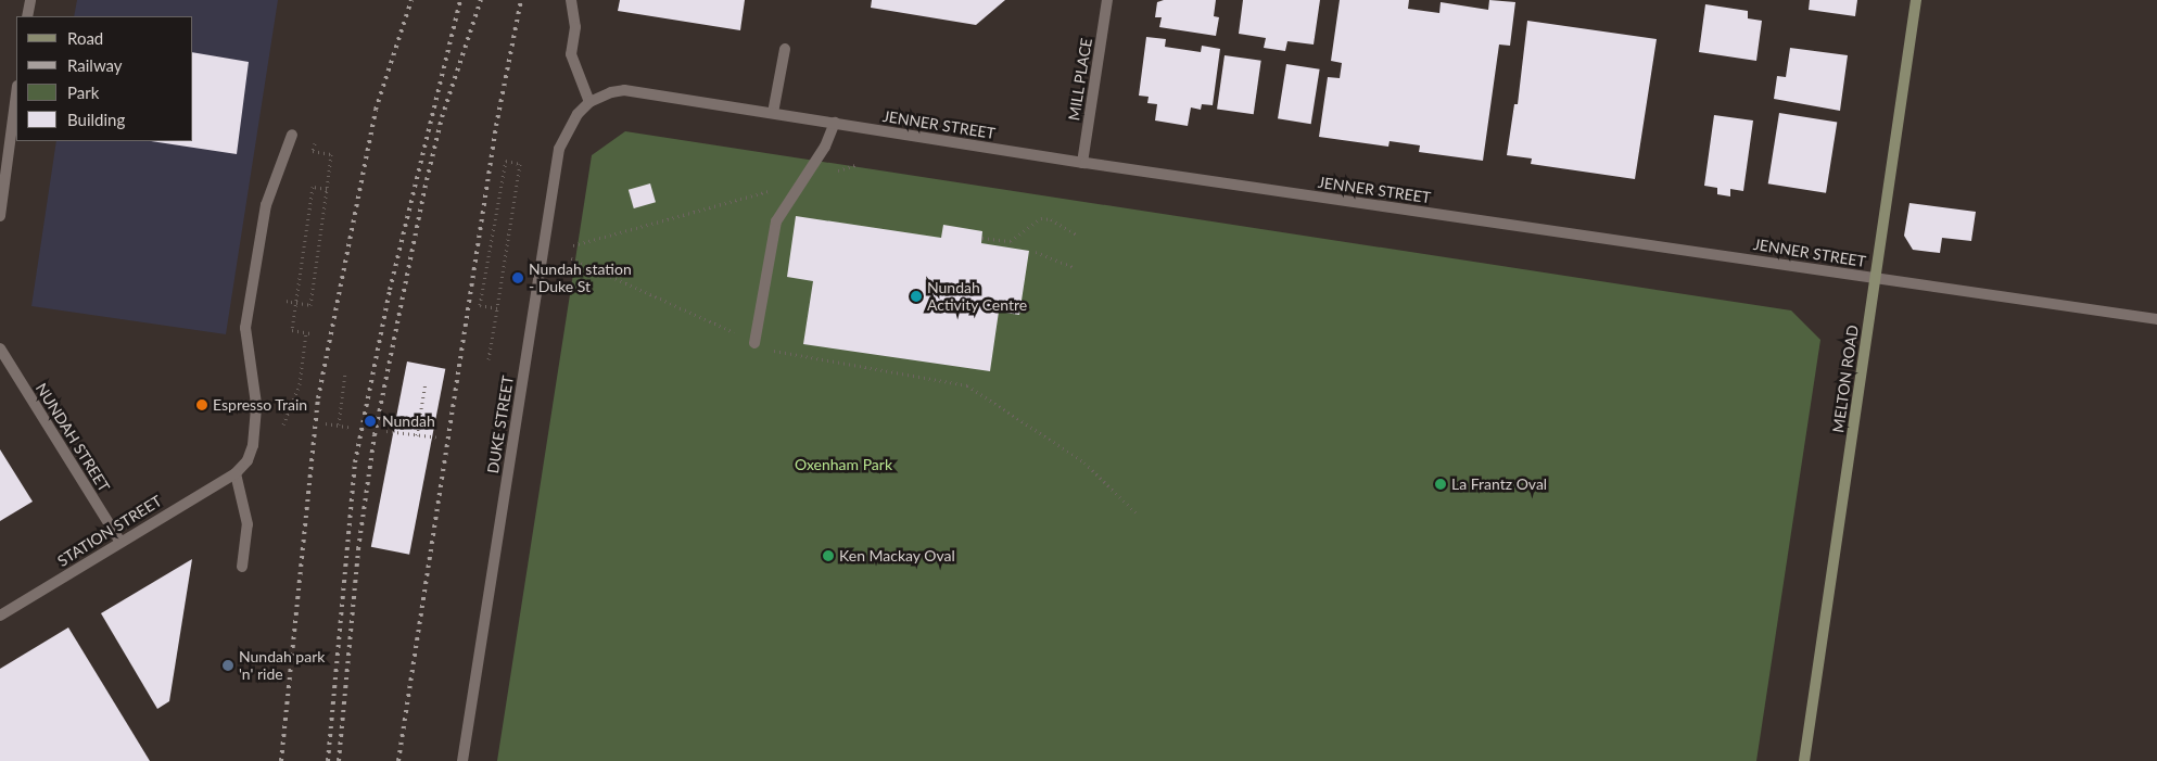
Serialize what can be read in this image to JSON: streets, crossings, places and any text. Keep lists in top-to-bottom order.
{
  "streets": {
    "street": [
      "MILL PLACE",
      "JENNER STREET",
      "MELTON ROAD",
      "DUKE STREET",
      "NUNDAH STREET",
      "STATION STREET"
    ]
  },
  "crossings": [
    ["MILL PLACE", "JENNER STREET"],
    ["JENNER STREET", "MELTON ROAD"],
    ["JENNER STREET", "DUKE STREET"],
    ["NUNDAH STREET", "STATION STREET"]
  ],
  "parks": ["Oxenham Park"],
  "places": [
    "Nundah station - Duke St",
    "Nundah Activity Centre",
    "Espresso Train",
    "Nundah",
    "La Frantz Oval",
    "Ken Mackay Oval",
    "Nundah park 'n' ride"
  ],
  "legend": [
    "Road",
    "Railway",
    "Park",
    "Building"
  ]
}
